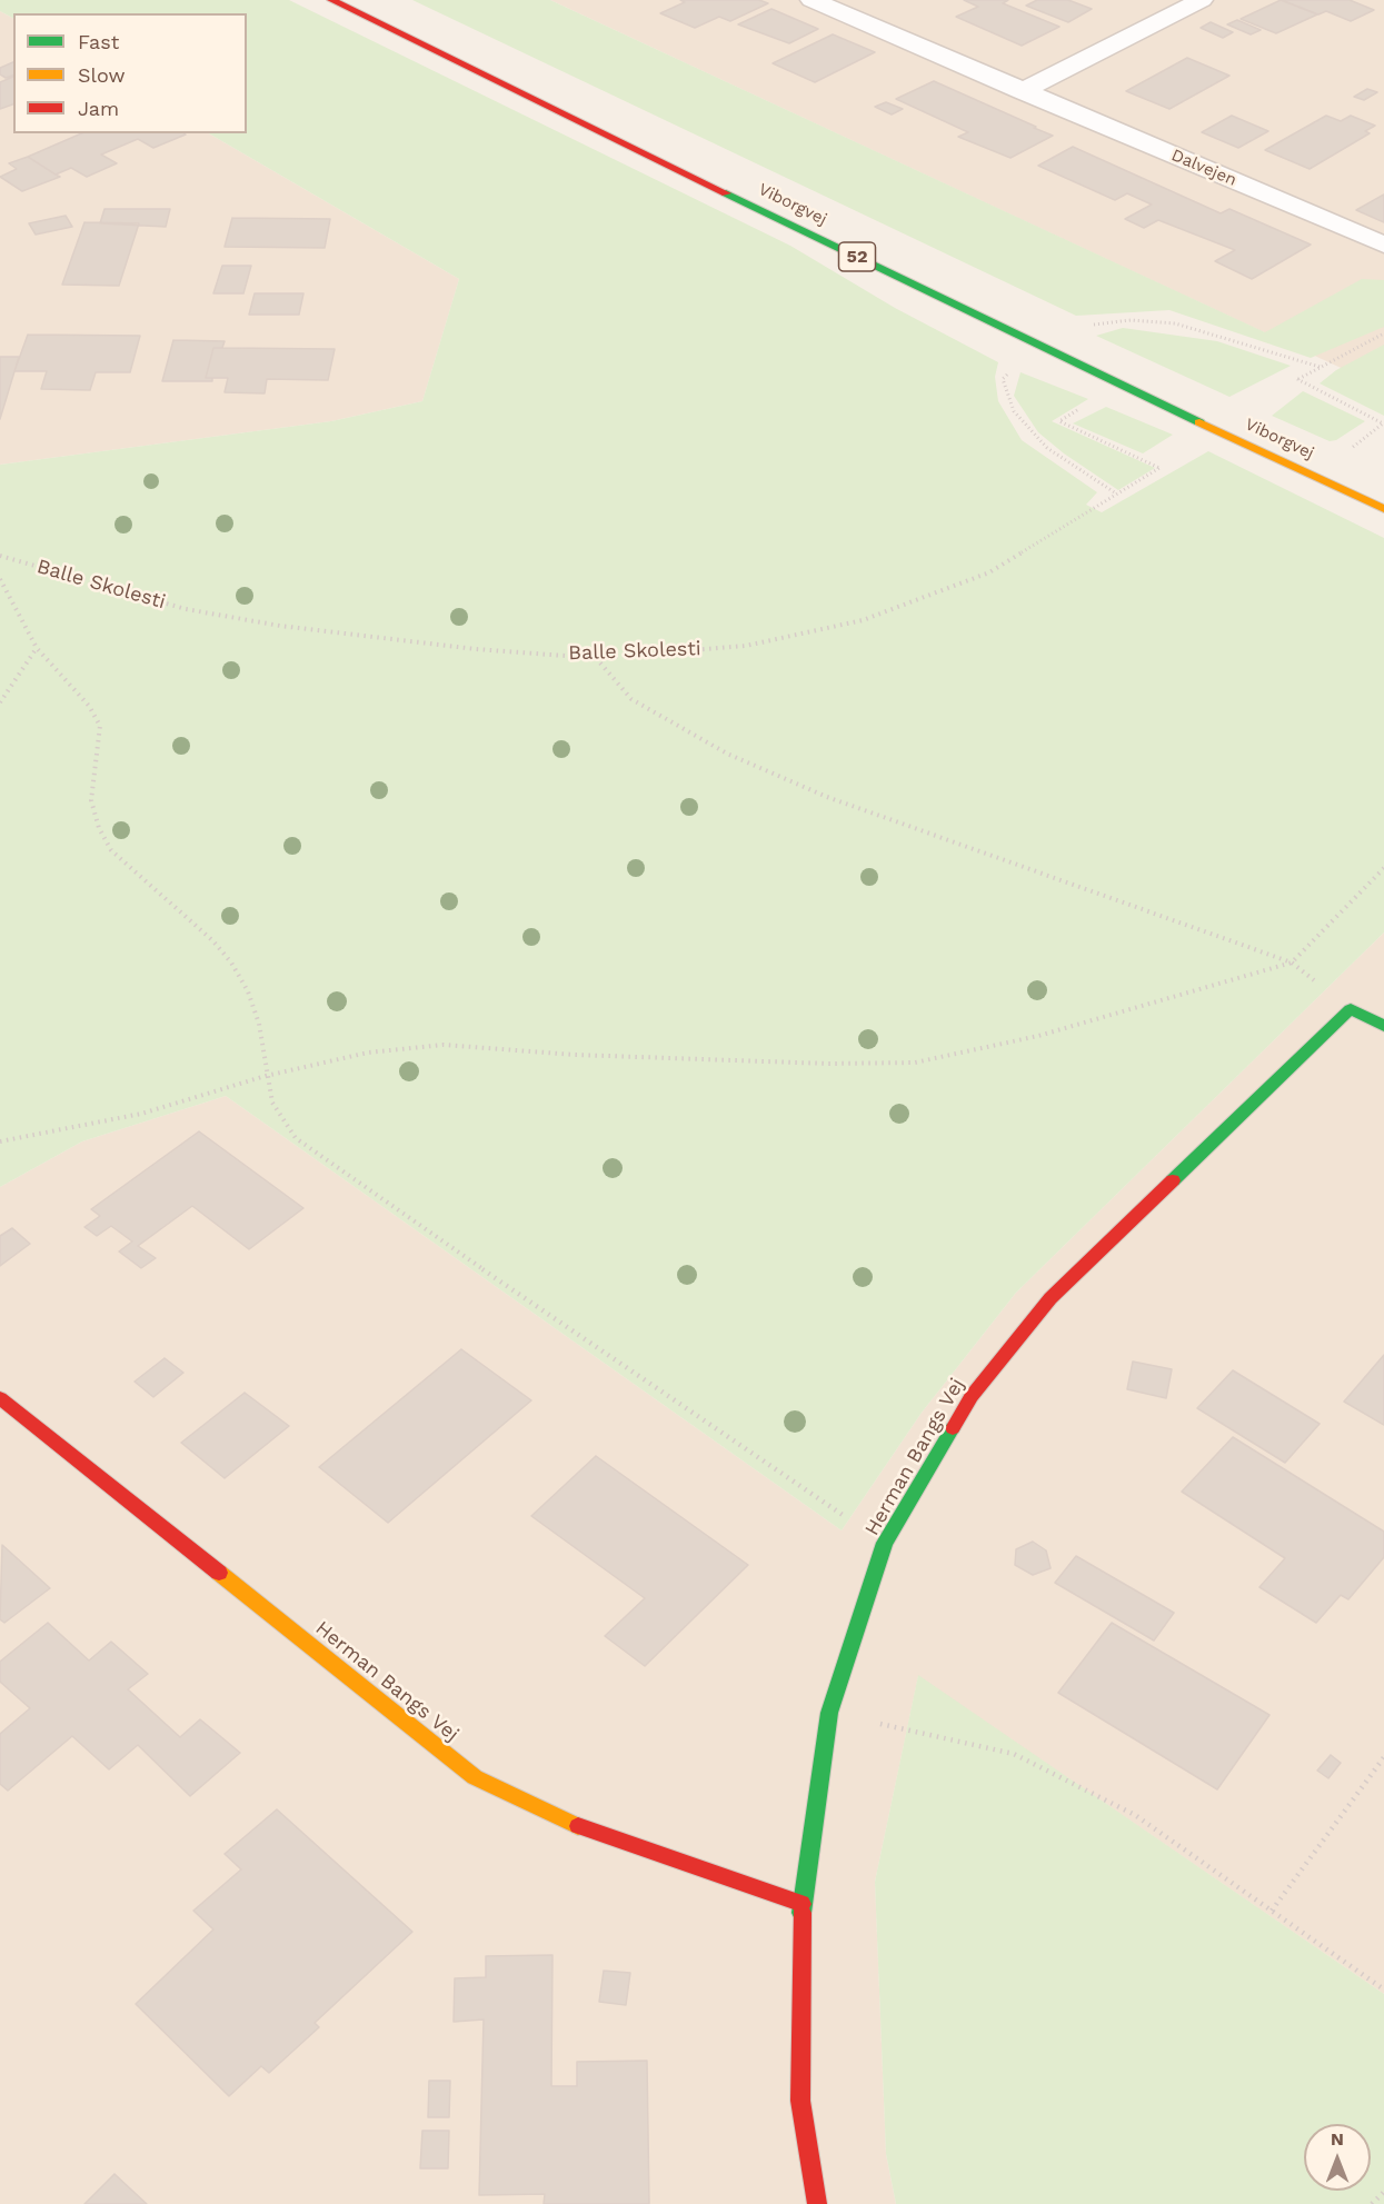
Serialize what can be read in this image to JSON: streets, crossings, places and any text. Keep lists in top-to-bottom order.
{
  "streets": {
    "street": [
      "Dalvejen",
      "Viborgvej",
      "52",
      "Herman Bangs Vej"
    ],
    "path": ["Balle Skolesti"]
  },
  "legend": ["Fast", "Slow", "Jam"],
  "north": "top"
}
